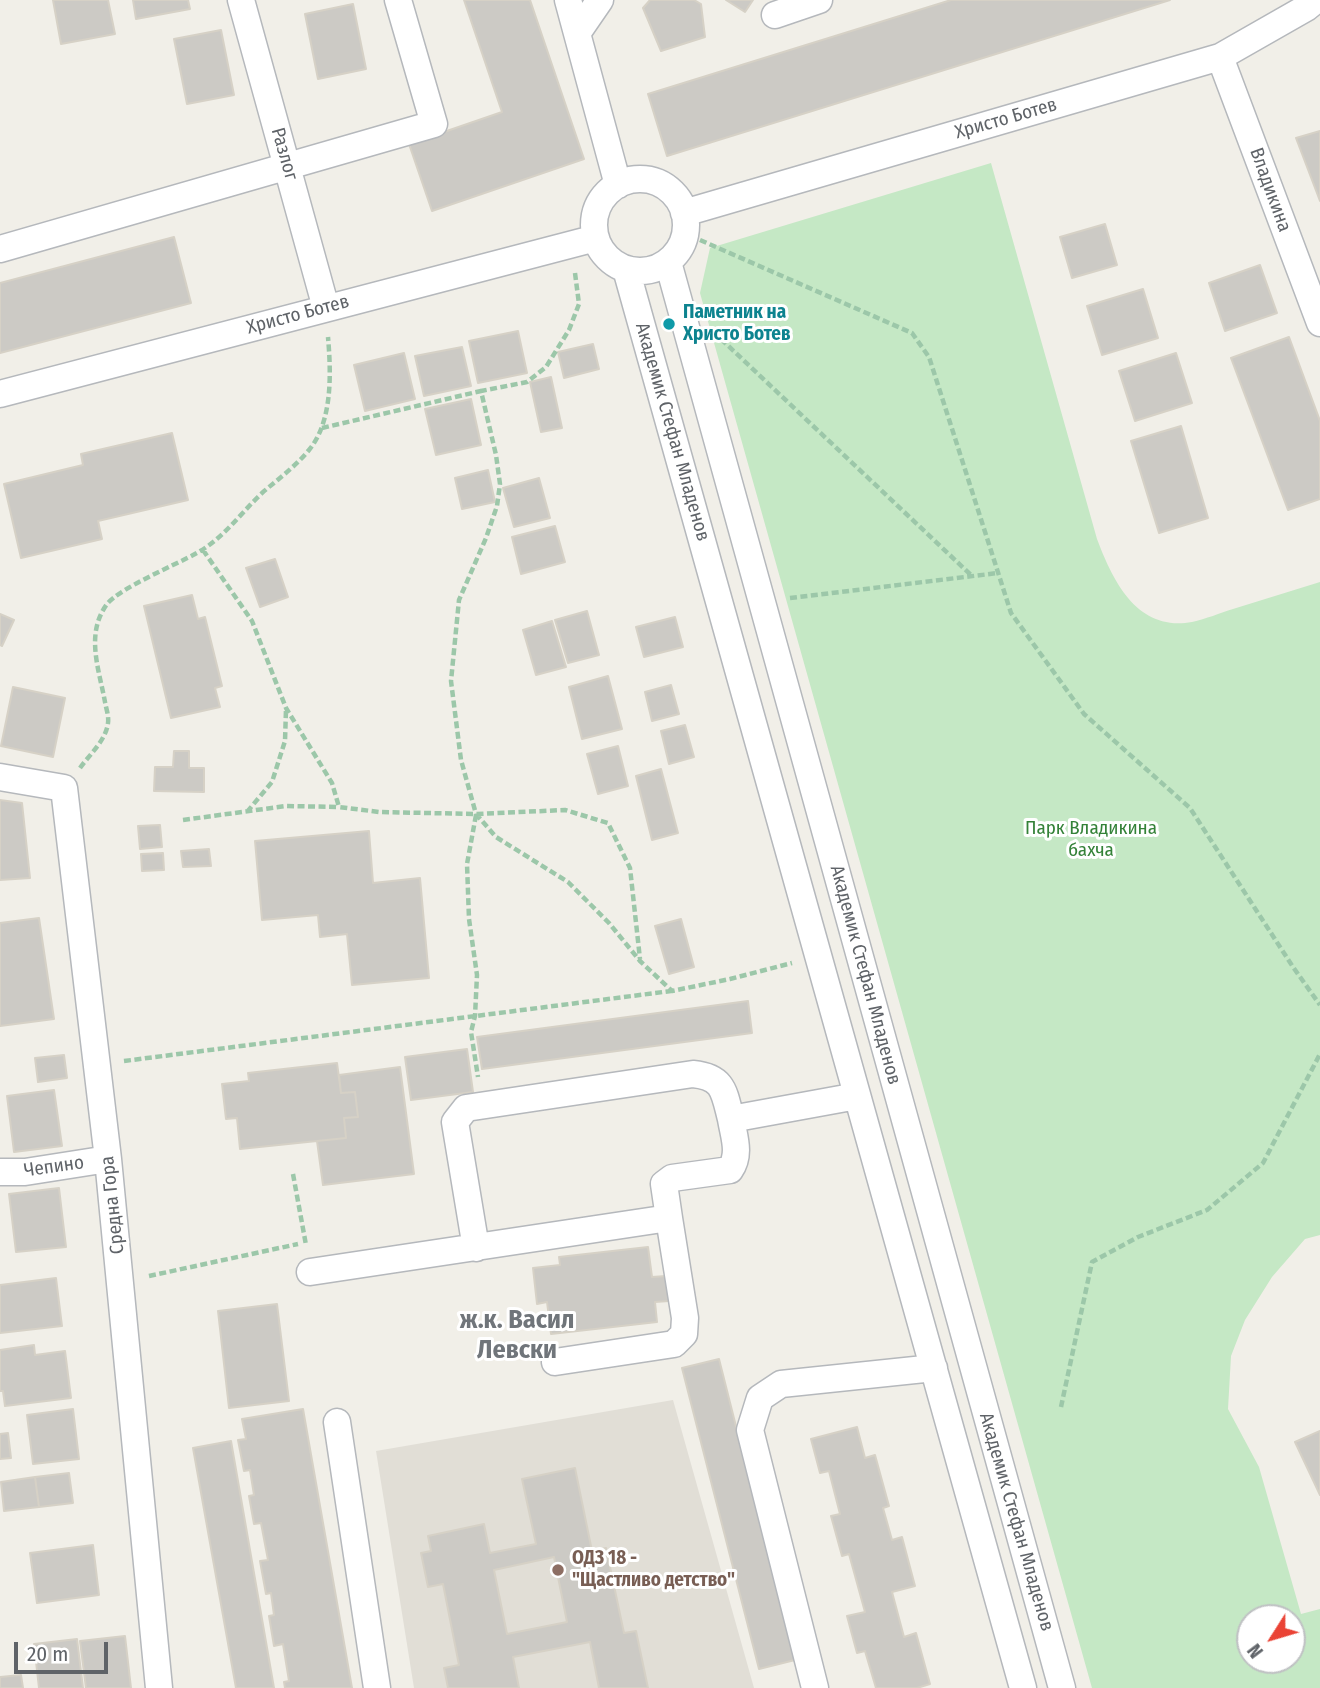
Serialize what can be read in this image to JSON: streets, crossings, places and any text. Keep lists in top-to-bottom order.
{
  "streets": {
    "street": [
      "Христо Ботев",
      "Разлог",
      "Владикина",
      "Академик Стефан Младенов",
      "Чепино",
      "Средна Гора"
    ]
  },
  "crossings": [
    ["Христо Ботев", "Разлог"],
    ["Христо Ботев", "Владикина"],
    ["Христо Ботев", "Академик Стефан Младенов"],
    ["Чепино", "Средна Гора"]
  ],
  "districts": ["ж.к. Васил Левски"],
  "parks": ["Парк Владикина бахча"],
  "places": ["Паметник на Христо Ботев", "ОДЗ 18 - \"Щастливо детство\""],
  "scale_bar": "20 m",
  "north": "bottom left"
}
